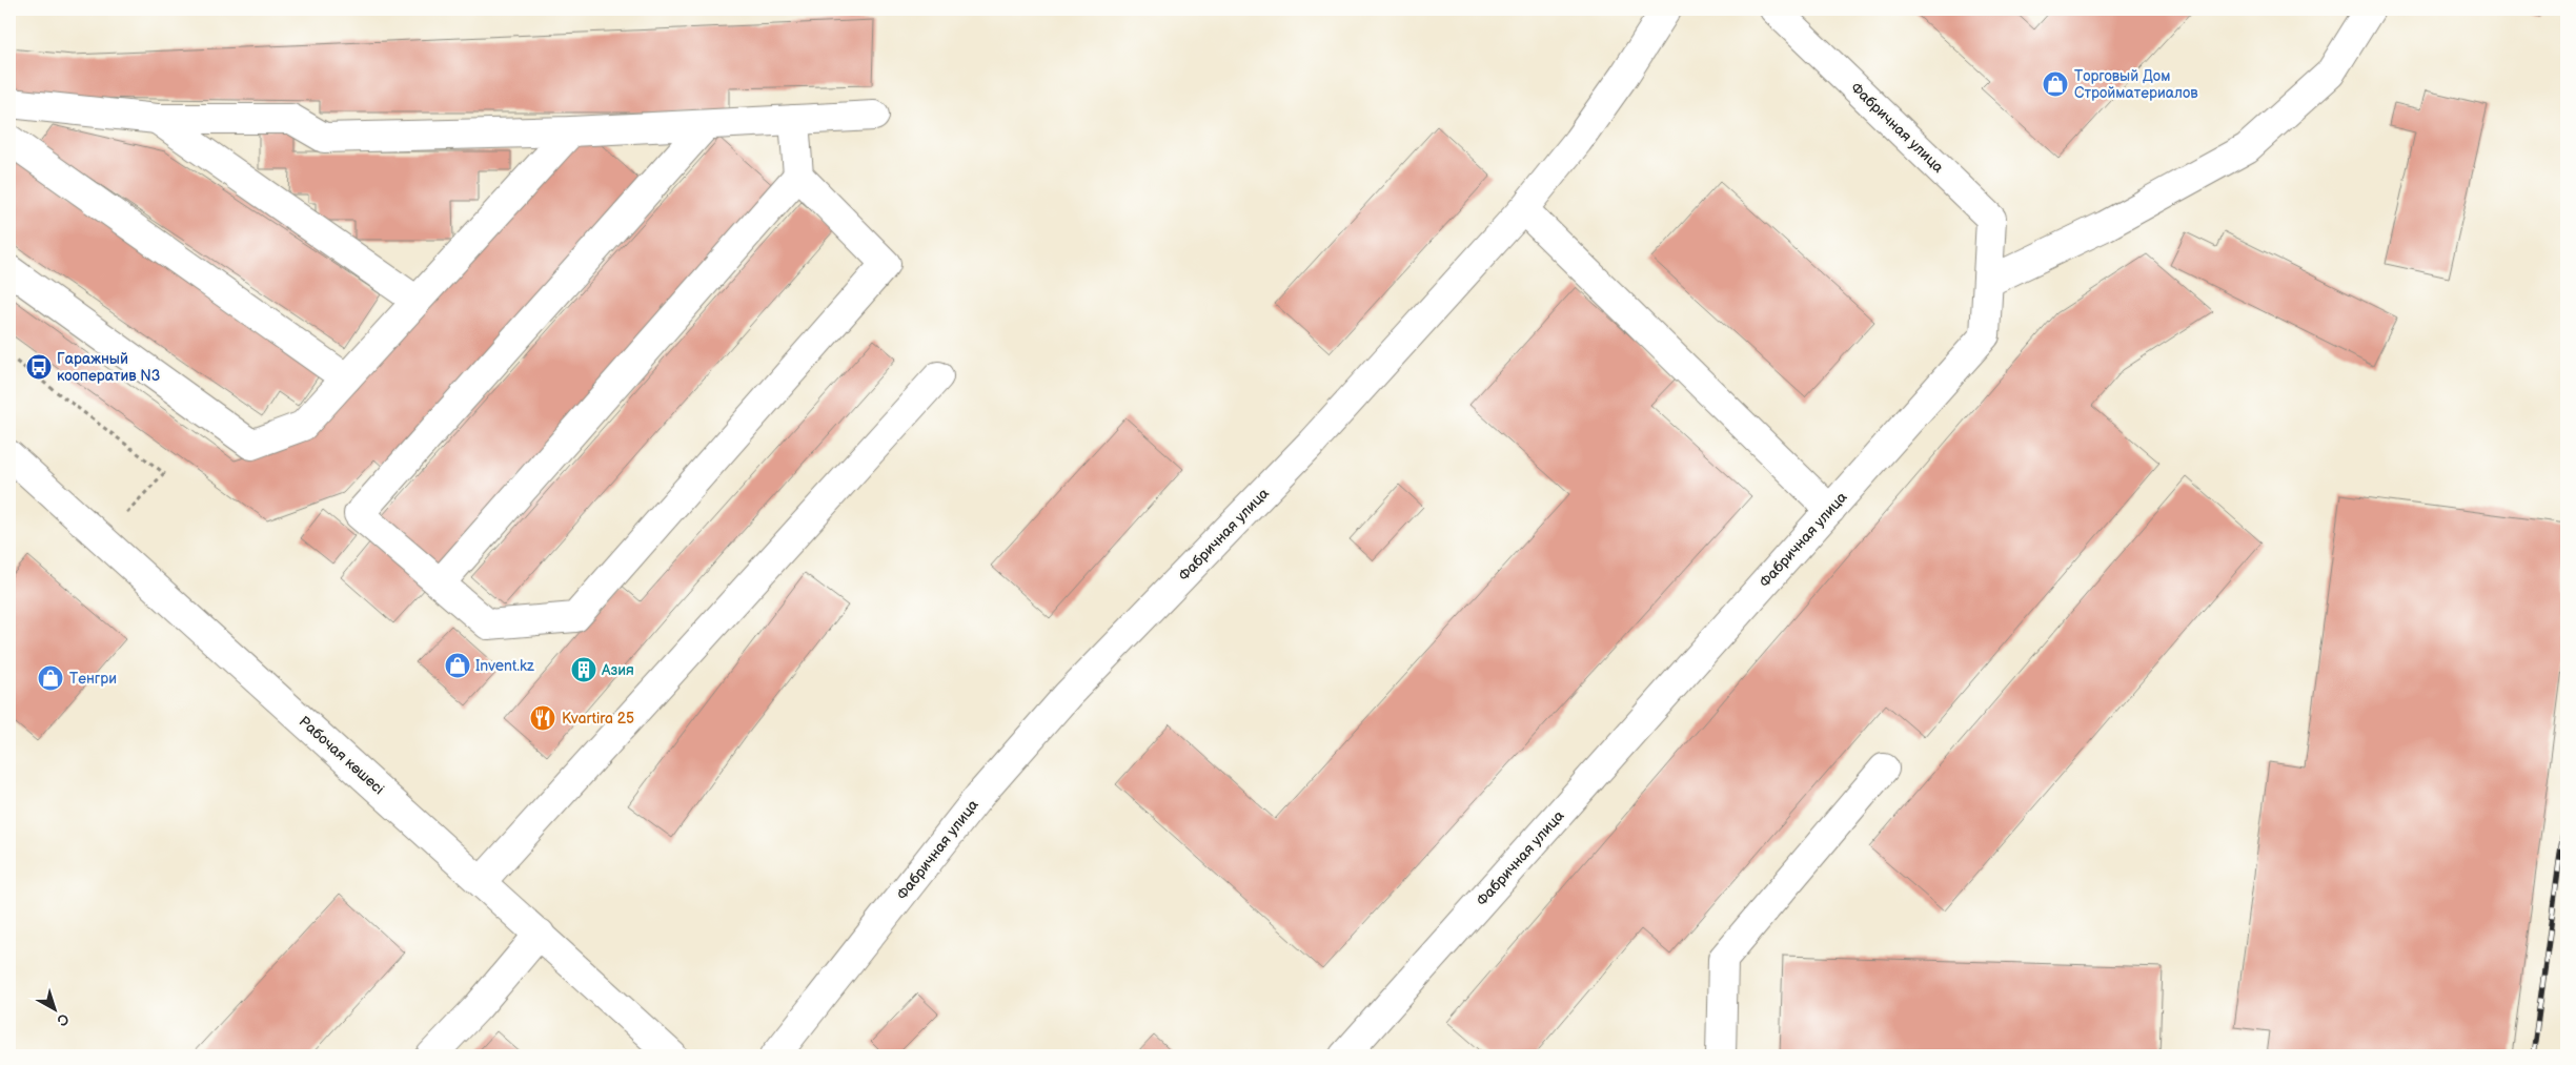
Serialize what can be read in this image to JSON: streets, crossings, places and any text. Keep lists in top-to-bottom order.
{
  "streets": {
    "street": ["Фабричная улица", "Рабочая көшесі"]
  },
  "places": {
    "shop": ["Торговый Дом Стройматериалов", "Invent.kz", "Тенгри"],
    "bus stop": ["Гаражный кооператив N3"],
    "building": ["Азия"],
    "restaurant": ["Kvartira 25"]
  },
  "north": "bottom right"
}
